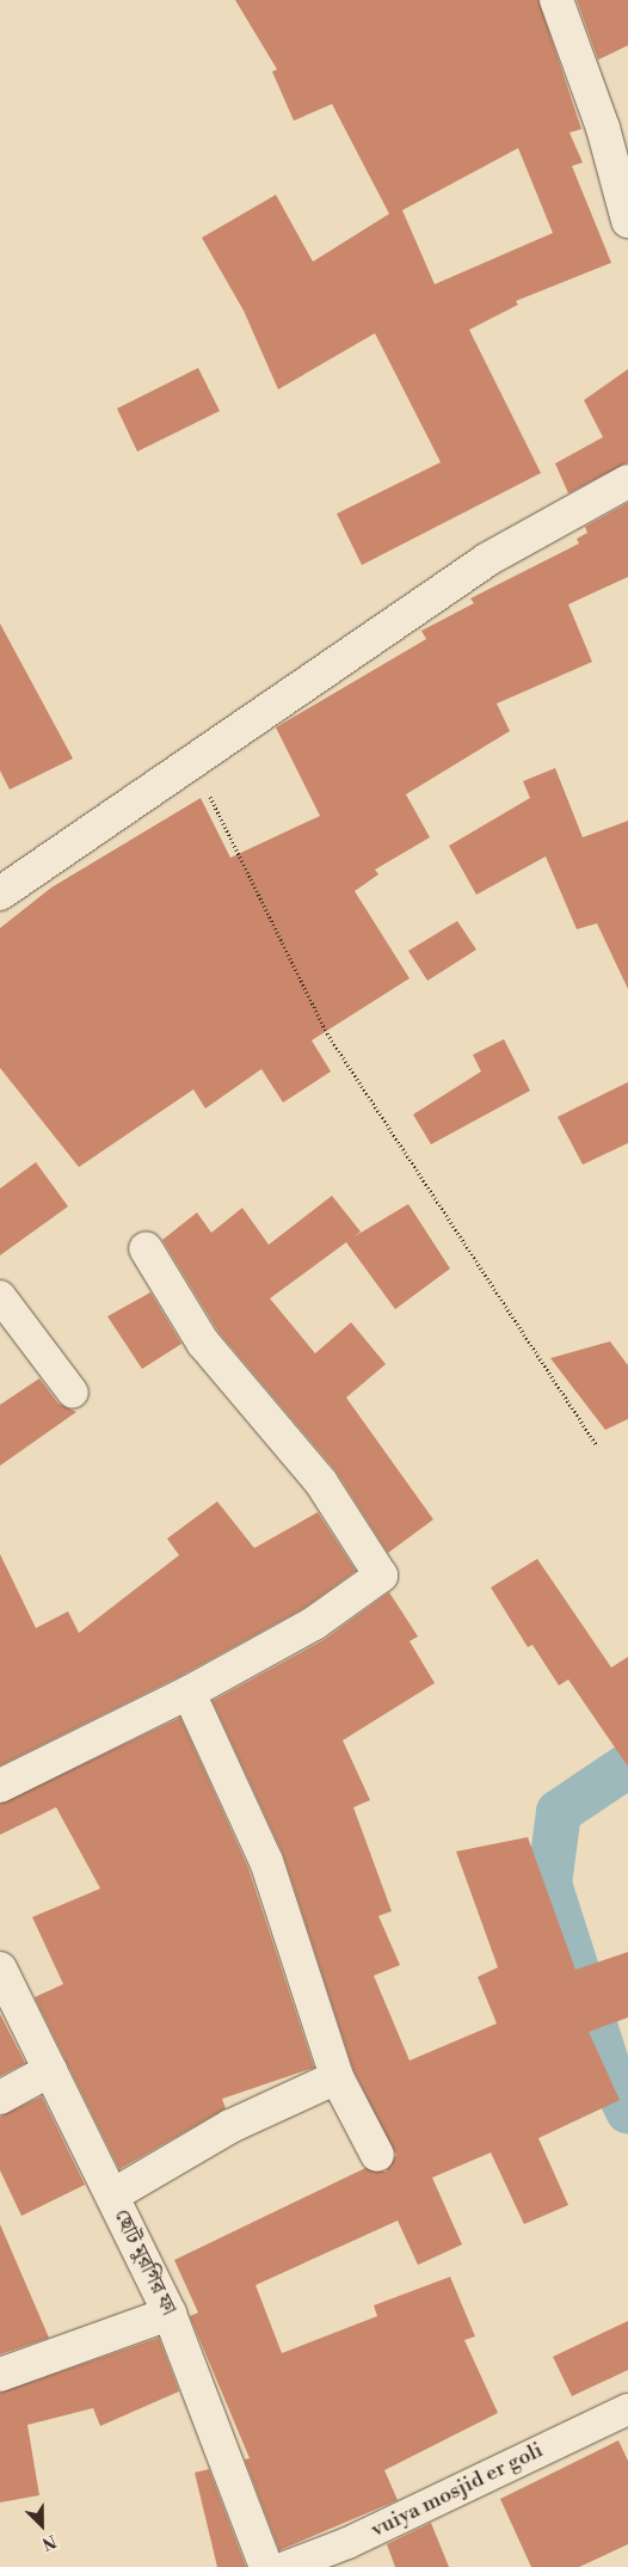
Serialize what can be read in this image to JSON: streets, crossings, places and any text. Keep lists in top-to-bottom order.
{
  "streets": {
    "street": ["ছোট মুরগির ফা", "vuiya mosjid er goli"]
  },
  "north": "bottom right"
}
